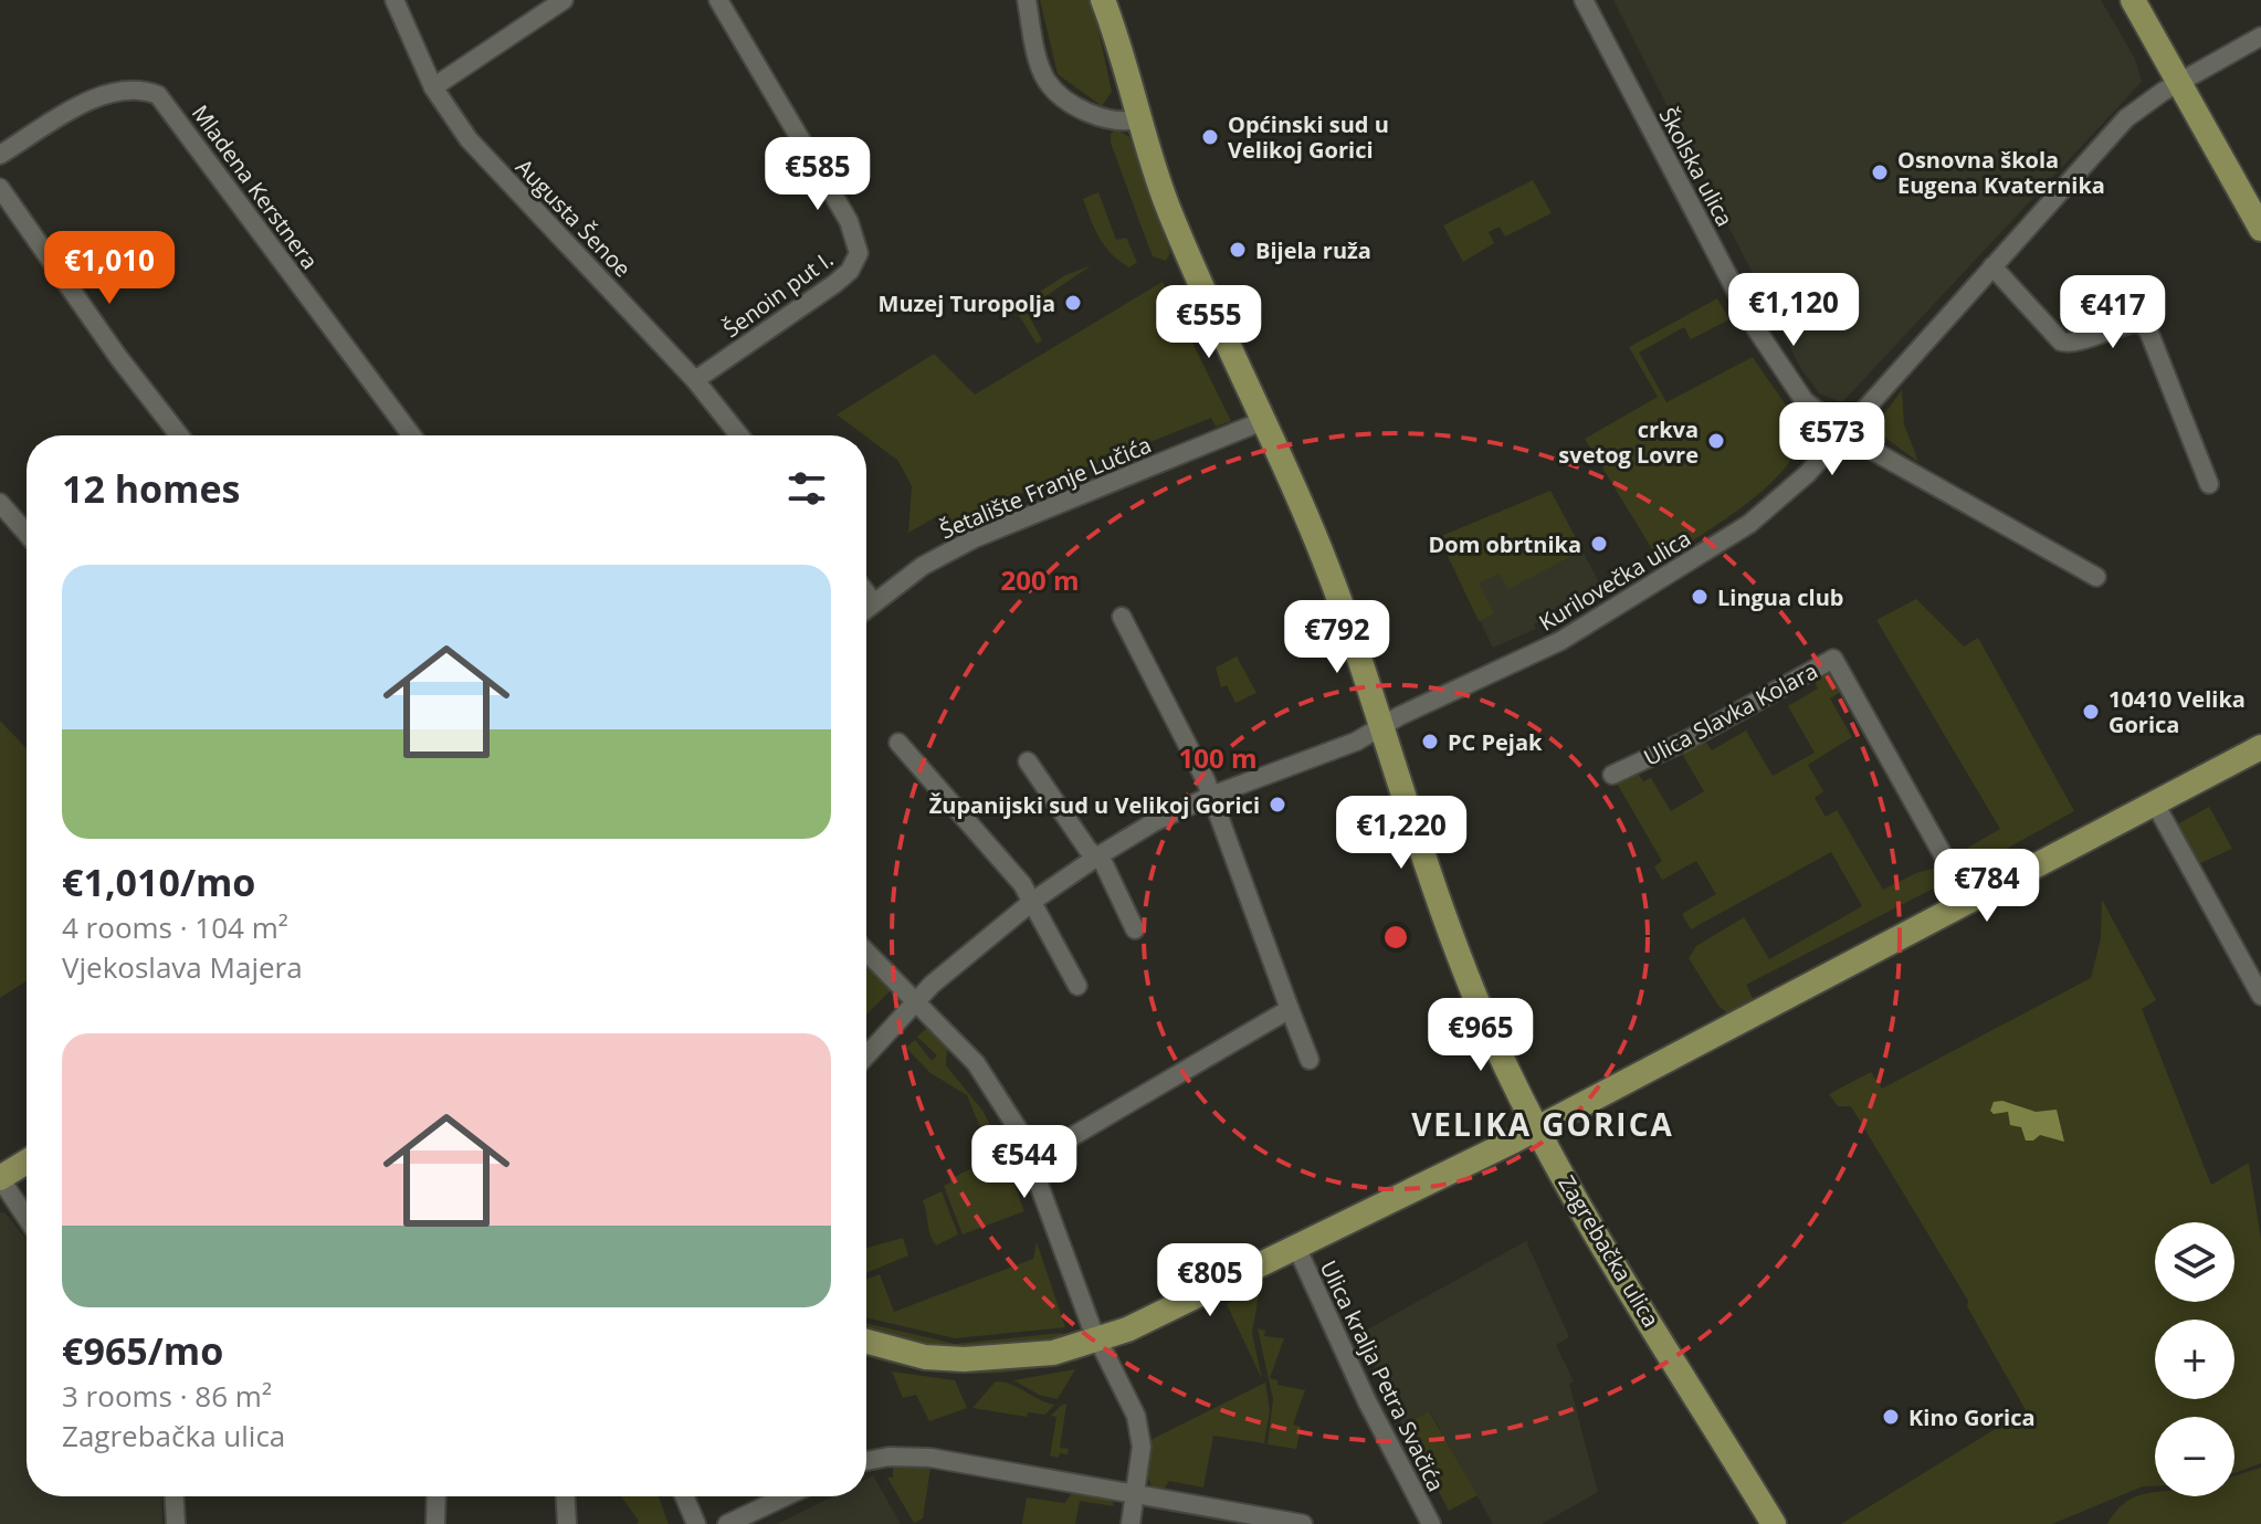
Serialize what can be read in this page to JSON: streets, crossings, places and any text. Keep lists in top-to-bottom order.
{
  "streets": {
    "main road": ["Zagrebačka ulica"],
    "street": [
      "Školska ulica",
      "Mladena Kerstnera",
      "Augusta Šenoe",
      "Šenoin put I.",
      "Šetalište Franje Lučića",
      "Kurilovečka ulica",
      "Ulica Slavka Kolara",
      "Ulica kralja Petra Svačića"
    ]
  },
  "crossings": [
    ["Školska ulica", "Kurilovečka ulica"],
    ["Augusta Šenoe", "Šenoin put I."],
    ["Šetalište Franje Lučića", "Zagrebačka ulica"],
    ["Kurilovečka ulica", "Zagrebačka ulica"]
  ],
  "districts": ["VELIKA GORICA"],
  "places": [
    "Općinski sud u Velikoj Gorici",
    "Osnovna škola Eugena Kvaternika",
    "Bijela ruža",
    "Muzej Turopolja",
    "crkva svetog Lovre",
    "Dom obrtnika",
    "Lingua club",
    "10410 Velika Gorica",
    "PC Pejak",
    "Županijski sud u Velikoj Gorici",
    "Kino Gorica"
  ],
  "page": {
    "price": [
      "€585",
      "€1,010",
      "€1,120",
      "€417",
      "€555",
      "€573",
      "€792",
      "€1,220",
      "€784",
      "€965",
      "€544",
      "€805"
    ],
    "heading": "12 homes",
    "list": [
      {
        "name": "€1,010/mo",
        "note": "4 rooms · 104 m² · Vjekoslava Majera"
      },
      {
        "name": "€965/mo",
        "note": "3 rooms · 86 m² · Zagrebačka ulica"
      }
    ],
    "map_buttons": ["+", "−"]
  },
  "rings": ["200 m", "100 m"]
}
